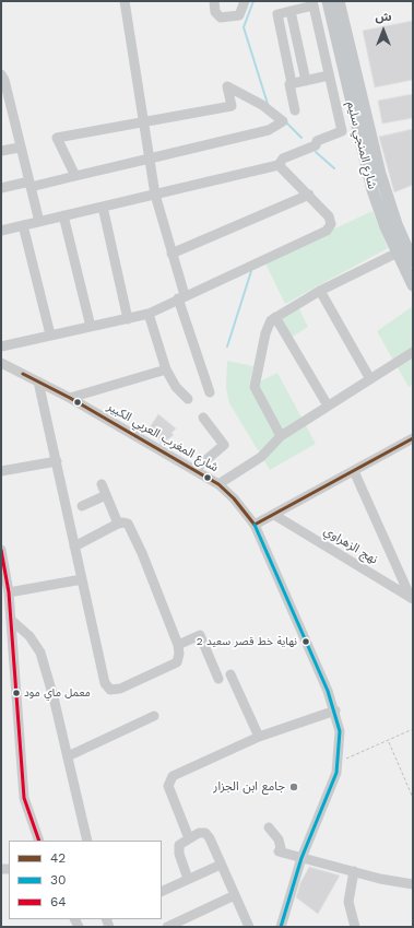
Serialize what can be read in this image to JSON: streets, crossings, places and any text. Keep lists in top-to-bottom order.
{
  "streets": {
    "main road": ["شارع المنجي سليم"],
    "street": ["شارع المغرب العربي الكبير", "نهج الزهراوي"]
  },
  "places": ["نهاية خط قصر سعيد 2", "معمل ماي مود", "جامع ابن الجزار"],
  "lines": ["transit line 42", "transit line 30", "transit line 64"],
  "legend": ["42", "30", "64"],
  "north": "top"
}
